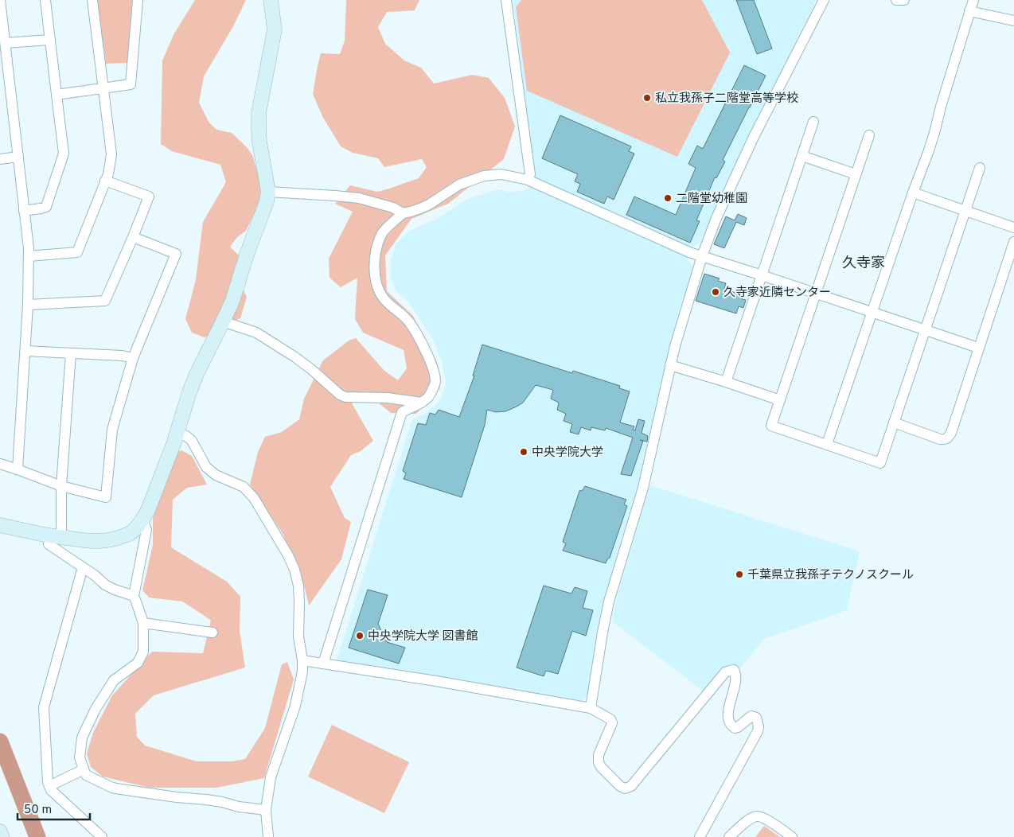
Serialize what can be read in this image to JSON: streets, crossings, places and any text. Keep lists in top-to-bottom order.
{
  "districts": ["久寺家"],
  "places": [
    "私立我孫子二階堂高等学校",
    "二階堂幼稚園",
    "久寺家近隣センター",
    "中央学院大学",
    "千葉県立我孫子テクノスクール",
    "中央学院大学 図書館"
  ],
  "scale_bar": "50 m"
}
